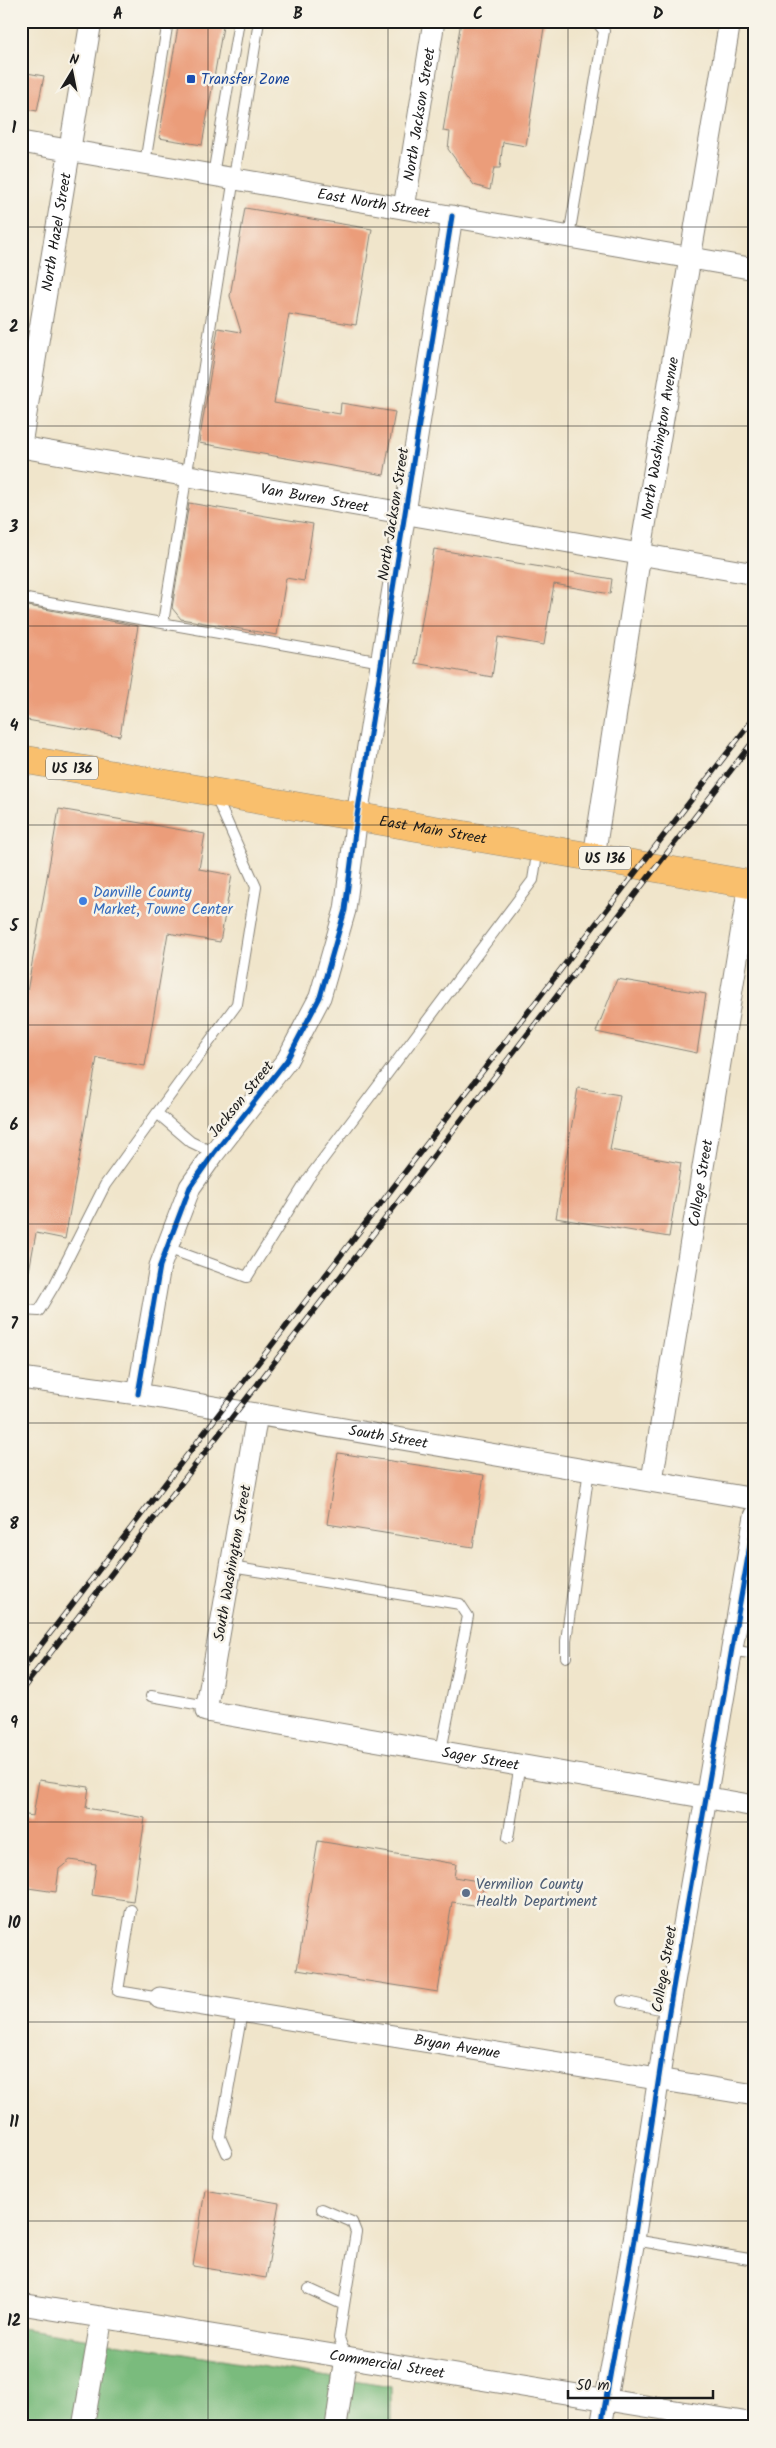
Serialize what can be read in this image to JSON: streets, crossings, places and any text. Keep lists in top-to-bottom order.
{
  "streets": {
    "main road": ["US 136", "East Main Street"],
    "street": [
      "North Jackson Street",
      "East North Street",
      "North Hazel Street",
      "North Washington Avenue",
      "Van Buren Street",
      "Jackson Street",
      "College Street",
      "South Street",
      "South Washington Street",
      "Sager Street",
      "Bryan Avenue",
      "Commercial Street"
    ]
  },
  "crossings": [
    ["North Jackson Street", "East North Street"],
    ["North Jackson Street", "Van Buren Street"],
    ["North Jackson Street", "East Main Street"],
    ["North Jackson Street", "Jackson Street"],
    ["East North Street", "North Hazel Street"],
    ["East North Street", "North Washington Avenue"],
    ["North Hazel Street", "Van Buren Street"],
    ["North Washington Avenue", "Van Buren Street"],
    ["North Washington Avenue", "East Main Street"],
    ["East Main Street", "Jackson Street"],
    ["East Main Street", "College Street"],
    ["Jackson Street", "South Street"],
    ["College Street", "South Street"],
    ["College Street", "Sager Street"],
    ["College Street", "Bryan Avenue"],
    ["College Street", "Commercial Street"],
    ["South Street", "South Washington Street"],
    ["South Washington Street", "Sager Street"]
  ],
  "places": {
    "transit": ["Transfer Zone"],
    "other": ["Danville County Market, Towne Center", "Vermilion County Health Department"]
  },
  "scale_bar": "50 m",
  "north": "top",
  "grid": {
    "columns": [
      "A",
      "B",
      "C",
      "D"
    ],
    "rows": [
      "1",
      "2",
      "3",
      "4",
      "5",
      "6",
      "7",
      "8",
      "9",
      "10",
      "11",
      "12"
    ]
  }
}
